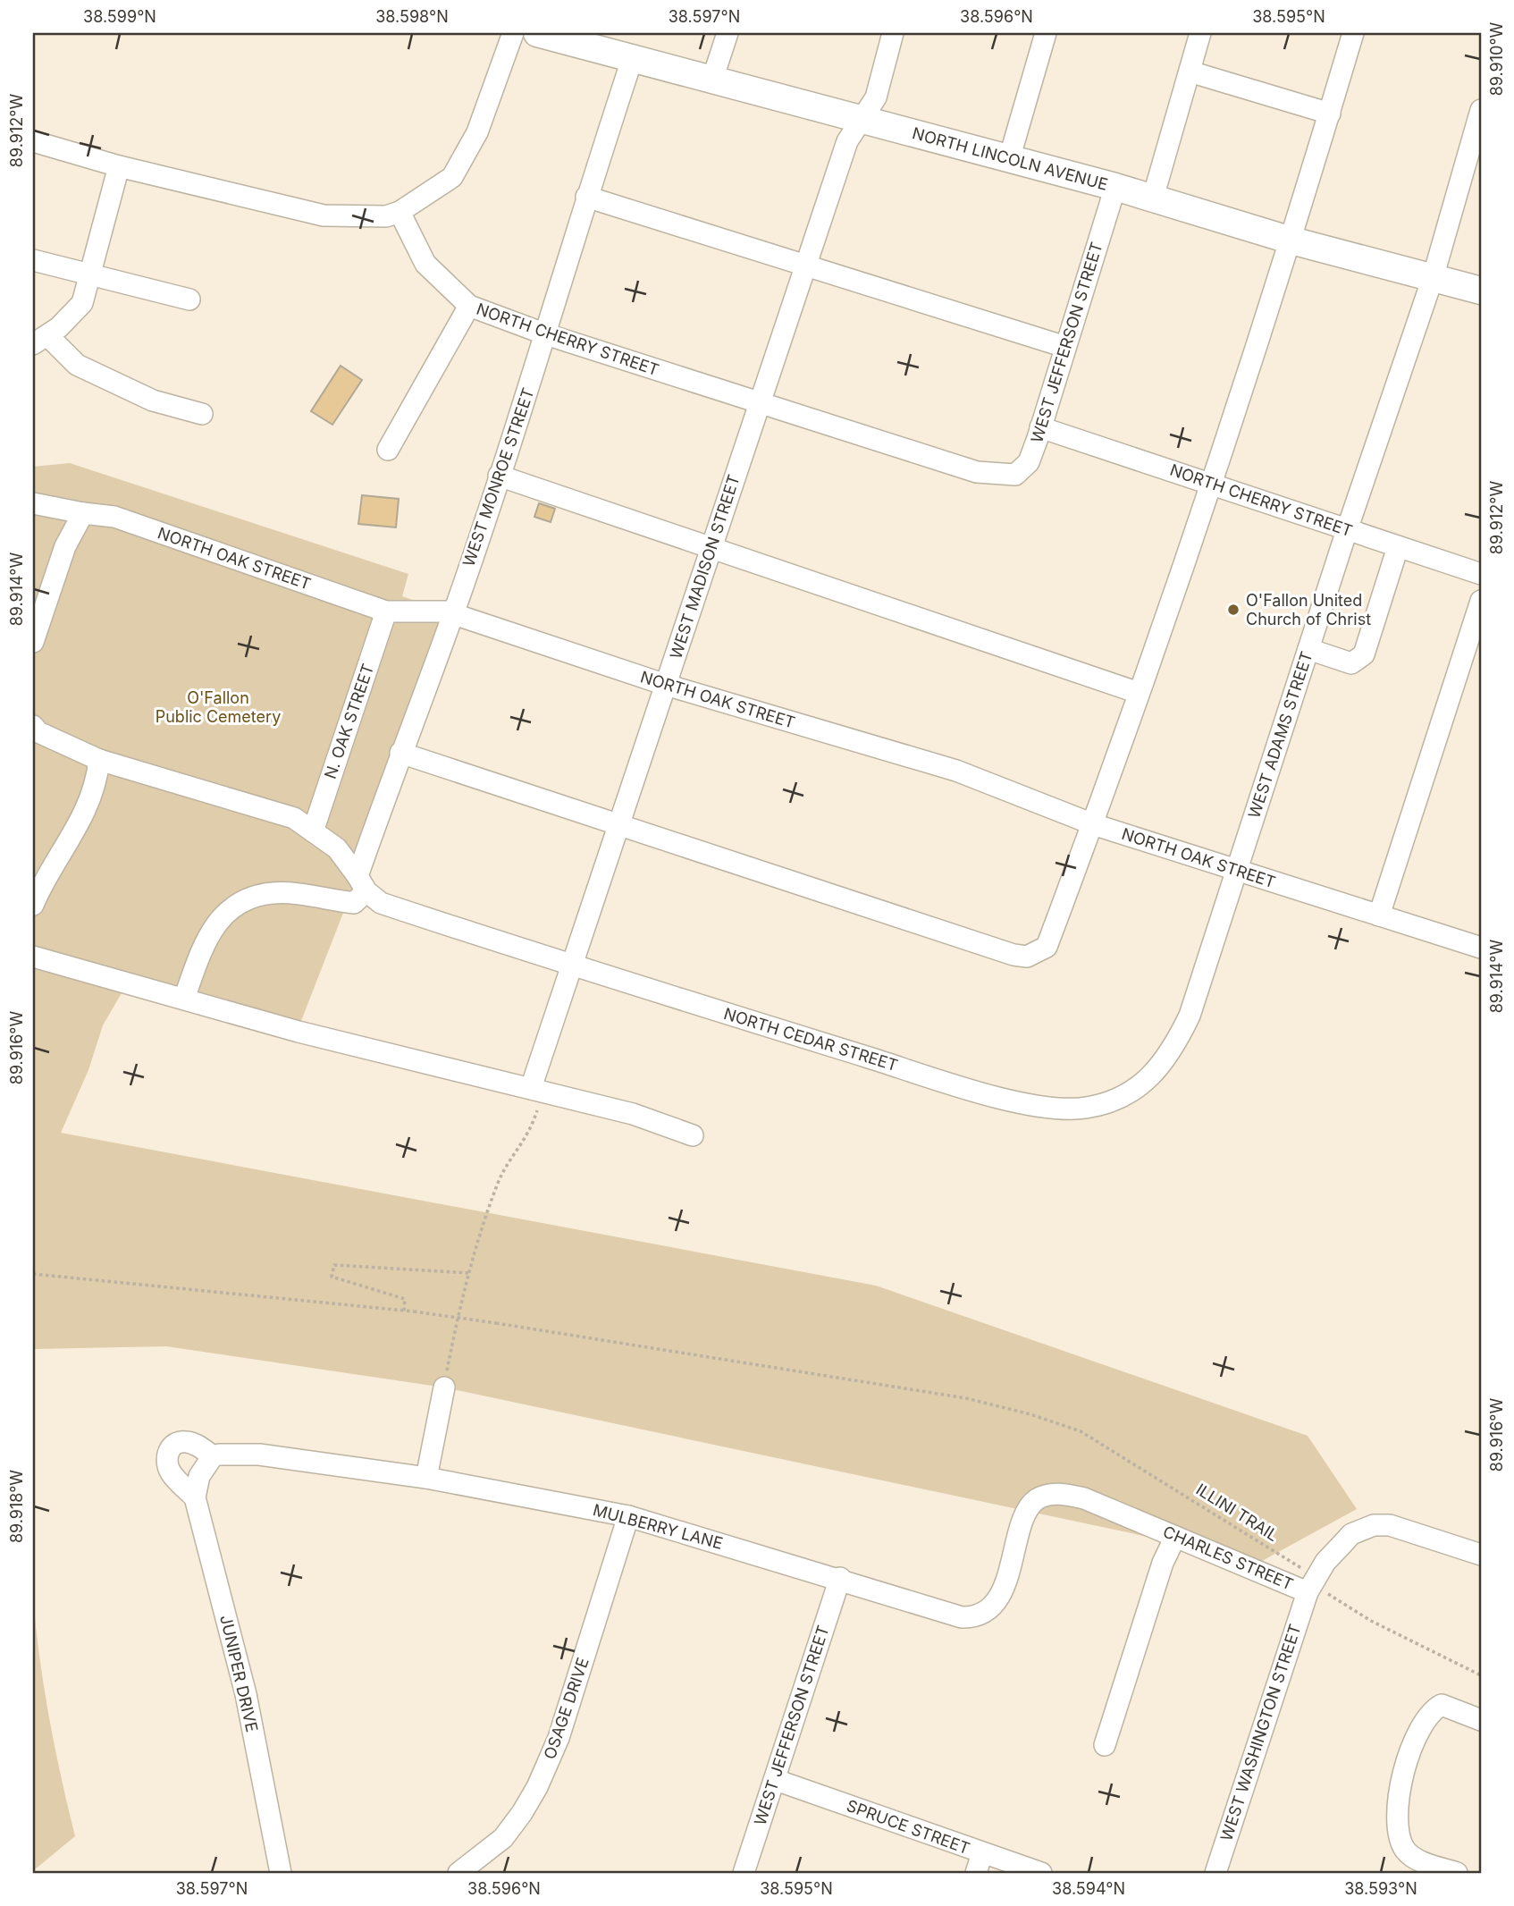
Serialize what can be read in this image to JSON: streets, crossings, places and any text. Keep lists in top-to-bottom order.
{
  "streets": {
    "main road": ["NORTH LINCOLN AVENUE"],
    "street": [
      "NORTH CHERRY STREET",
      "WEST JEFFERSON STREET",
      "WEST MONROE STREET",
      "NORTH OAK STREET",
      "WEST MADISON STREET",
      "N. OAK STREET",
      "WEST ADAMS STREET",
      "NORTH CEDAR STREET",
      "MULBERRY LANE",
      "CHARLES STREET",
      "JUNIPER DRIVE",
      "OSAGE DRIVE",
      "WEST WASHINGTON STREET",
      "SPRUCE STREET"
    ],
    "path": ["ILLINI TRAIL"]
  },
  "crossings": [
    ["NORTH LINCOLN AVENUE", "WEST JEFFERSON STREET"],
    ["NORTH LINCOLN AVENUE", "WEST MONROE STREET"],
    ["NORTH LINCOLN AVENUE", "WEST MADISON STREET"],
    ["NORTH LINCOLN AVENUE", "WEST ADAMS STREET"],
    ["NORTH CHERRY STREET", "WEST JEFFERSON STREET"],
    ["NORTH CHERRY STREET", "WEST MONROE STREET"],
    ["NORTH CHERRY STREET", "WEST MADISON STREET"],
    ["NORTH CHERRY STREET", "WEST ADAMS STREET"],
    ["WEST JEFFERSON STREET", "MULBERRY LANE"],
    ["WEST JEFFERSON STREET", "SPRUCE STREET"],
    ["WEST MONROE STREET", "NORTH OAK STREET"],
    ["WEST MONROE STREET", "NORTH CEDAR STREET"],
    ["NORTH OAK STREET", "WEST MADISON STREET"],
    ["NORTH OAK STREET", "N. OAK STREET"],
    ["NORTH OAK STREET", "WEST ADAMS STREET"],
    ["WEST MADISON STREET", "NORTH CEDAR STREET"],
    ["WEST ADAMS STREET", "NORTH CEDAR STREET"],
    ["ILLINI TRAIL", "CHARLES STREET"],
    ["ILLINI TRAIL", "WEST WASHINGTON STREET"],
    ["MULBERRY LANE", "CHARLES STREET"],
    ["MULBERRY LANE", "JUNIPER DRIVE"],
    ["MULBERRY LANE", "OSAGE DRIVE"],
    ["CHARLES STREET", "WEST WASHINGTON STREET"]
  ],
  "parks": ["O'Fallon Public Cemetery"],
  "places": ["O'Fallon United Church of Christ"],
  "coordinates": [
    "38.599°N",
    "38.598°N",
    "38.597°N",
    "38.596°N",
    "38.595°N",
    "89.910°W",
    "89.912°W",
    "89.914°W",
    "89.916°W",
    "89.918°W",
    "38.594°N",
    "38.593°N"
  ]
}
